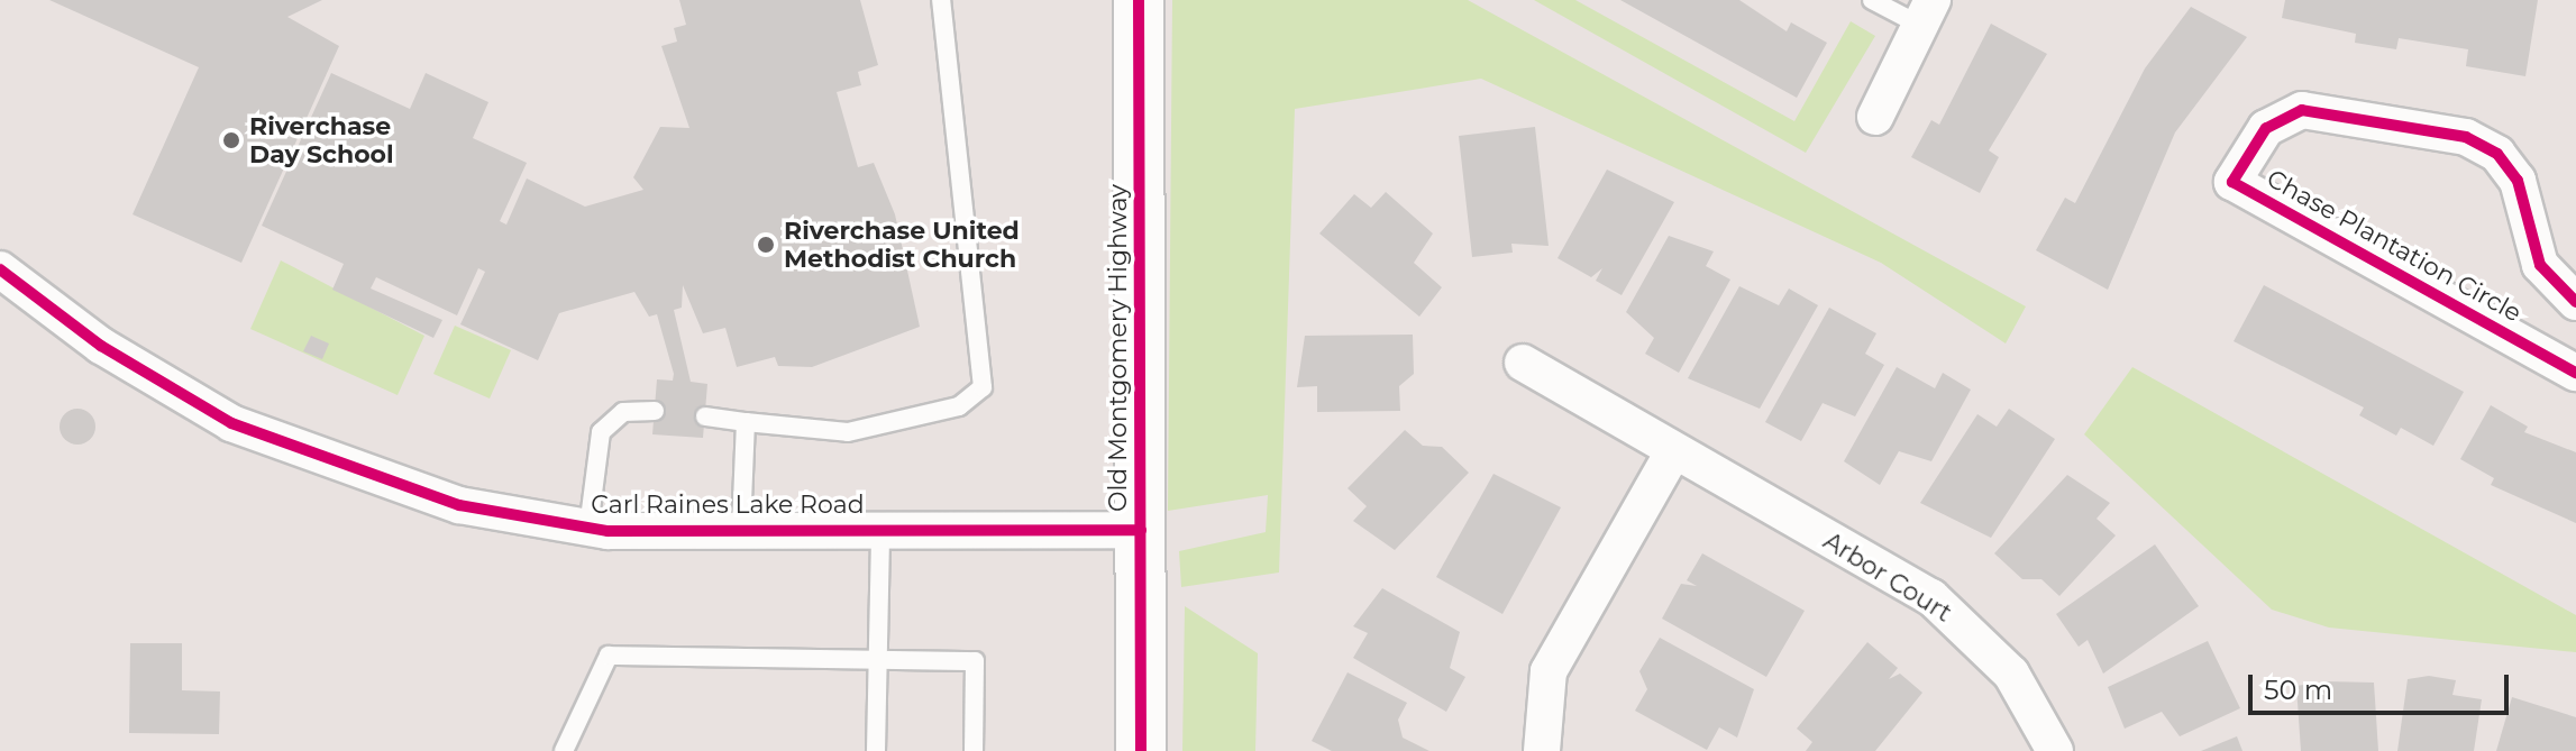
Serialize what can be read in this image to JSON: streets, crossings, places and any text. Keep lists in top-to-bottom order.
{
  "streets": {
    "street": [
      "Chase Plantation Circle",
      "Old Montgomery Highway",
      "Carl Raines Lake Road",
      "Arbor Court"
    ]
  },
  "crossings": [
    ["Old Montgomery Highway", "Carl Raines Lake Road"]
  ],
  "places": ["Riverchase Day School", "Riverchase United Methodist Church"],
  "scale_bar": "50 m"
}
